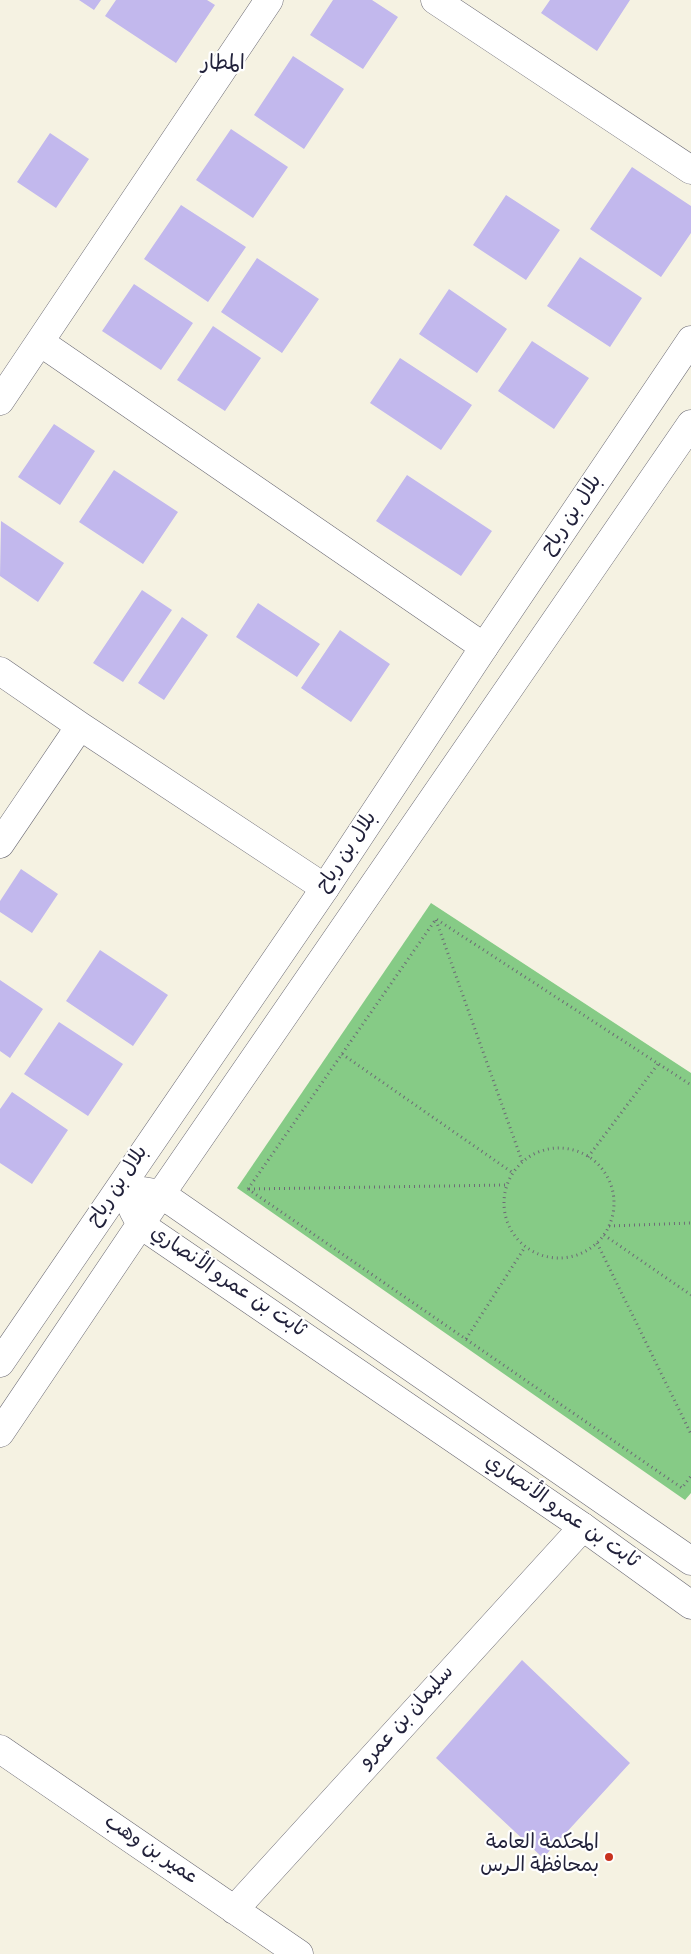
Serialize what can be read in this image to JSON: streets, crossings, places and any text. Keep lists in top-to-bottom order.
{
  "streets": {
    "street": [
      "بلال بن رباح",
      "ثابت بن عمرو الأنصاري",
      "سليمان بن عمرو",
      "عمير بن وهب"
    ]
  },
  "crossings": [
    ["بلال بن رباح", "ثابت بن عمرو الأنصاري"],
    ["ثابت بن عمرو الأنصاري", "سليمان بن عمرو"],
    ["سليمان بن عمرو", "عمير بن وهب"]
  ],
  "districts": ["المطار"],
  "places": ["المحكمة العامة بمحافظة الـرس"]
}
